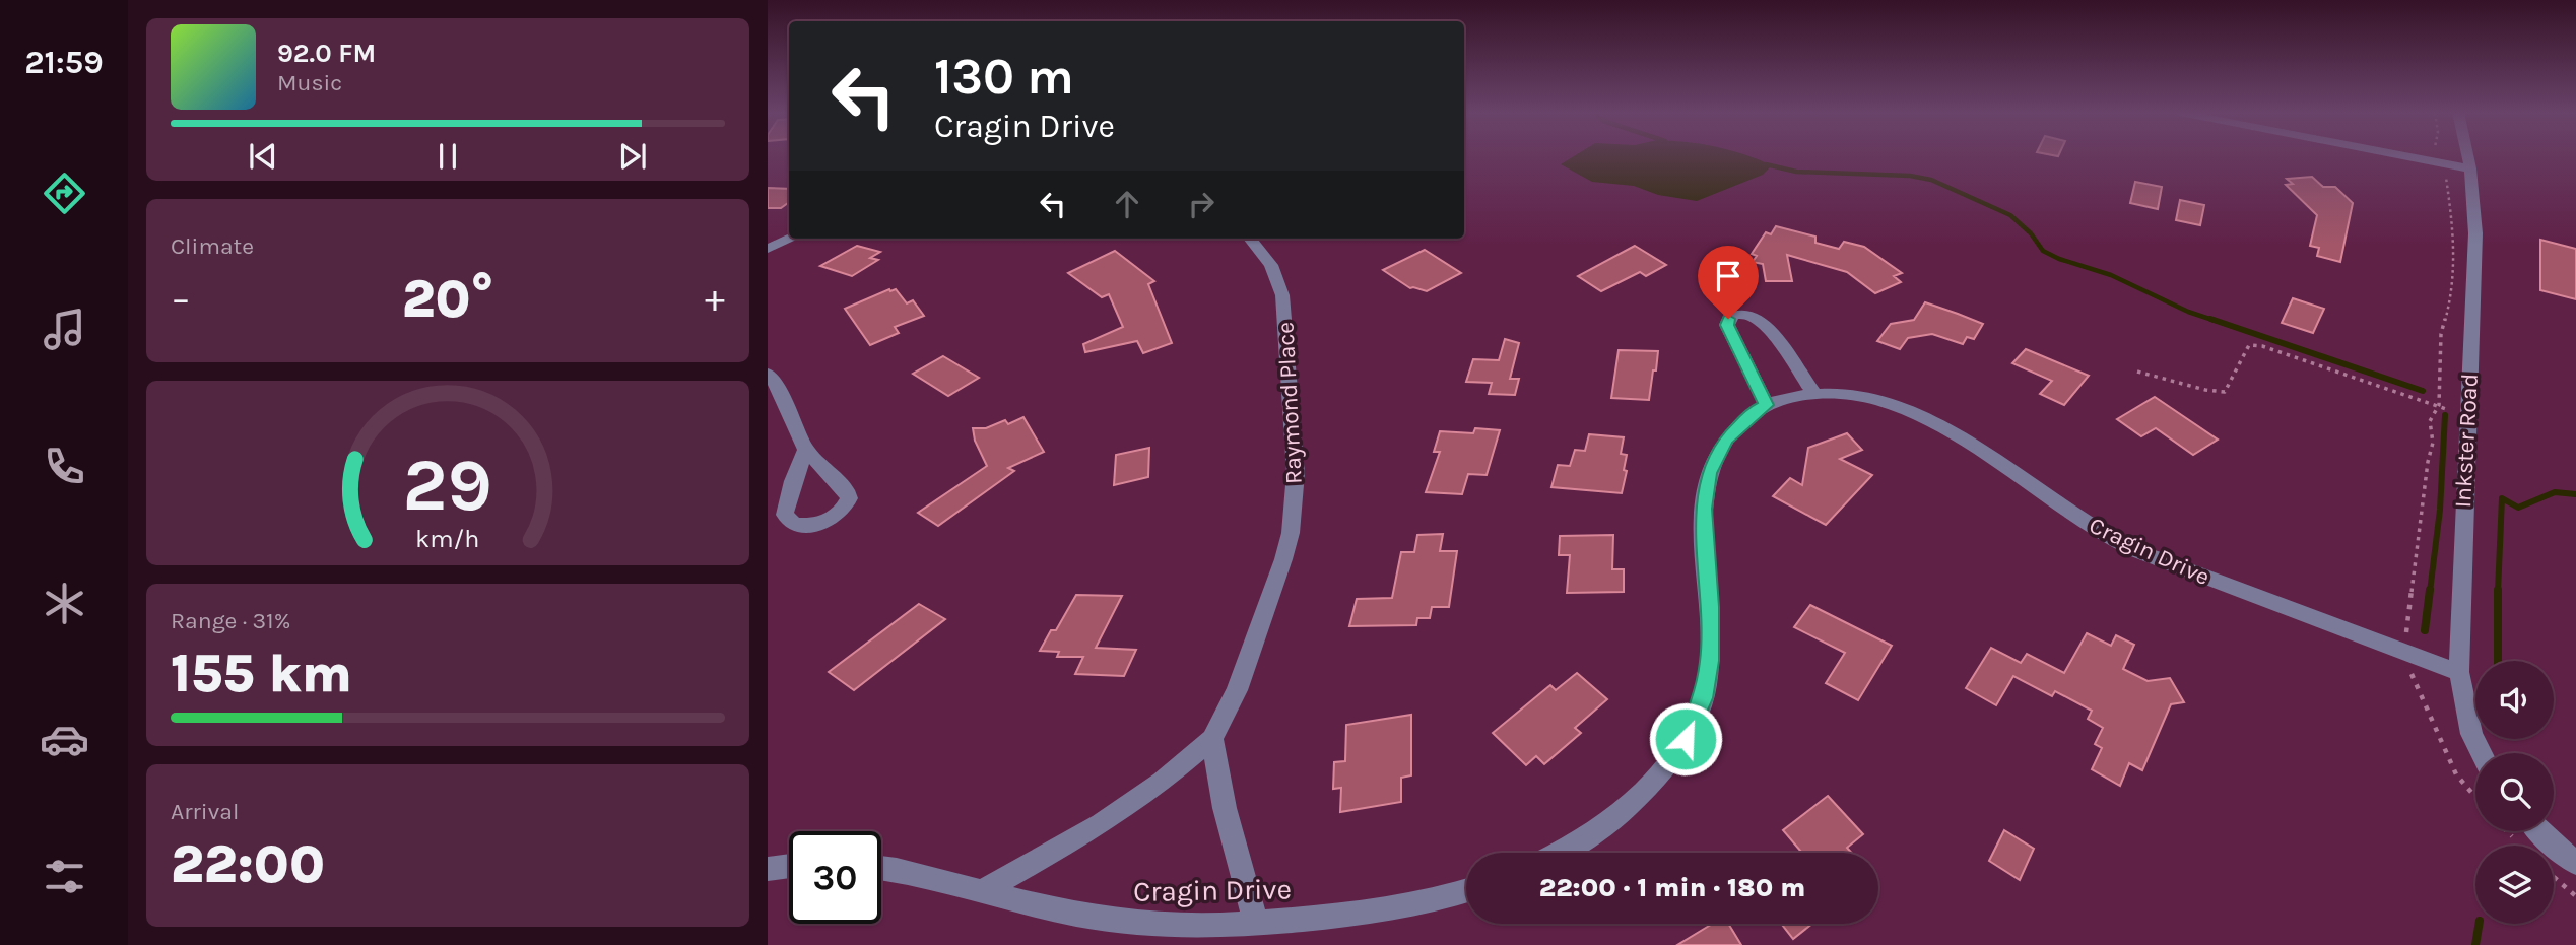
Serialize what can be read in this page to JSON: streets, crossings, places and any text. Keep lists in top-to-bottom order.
{
  "streets": {
    "street": ["Raymond Place", "Inkster Road", "Cragin Drive"]
  },
  "crossings": [
    ["Raymond Place", "Cragin Drive"],
    ["Inkster Road", "Cragin Drive"]
  ],
  "page": {
    "tabs": "21:59",
    "turn": ["130 m", "Cragin Drive"],
    "song": ["92.0 FM", "Music"],
    "tile": [
      "Climate",
      ["Range · 31%", "155 km"],
      ["Arrival", "22:00"]
    ],
    "heat": ["−", "20°", "+"],
    "limit": "30",
    "trip": "22:00 · 1 min · 180 m",
    "gauge": ["29", "km/h"]
  }
}
